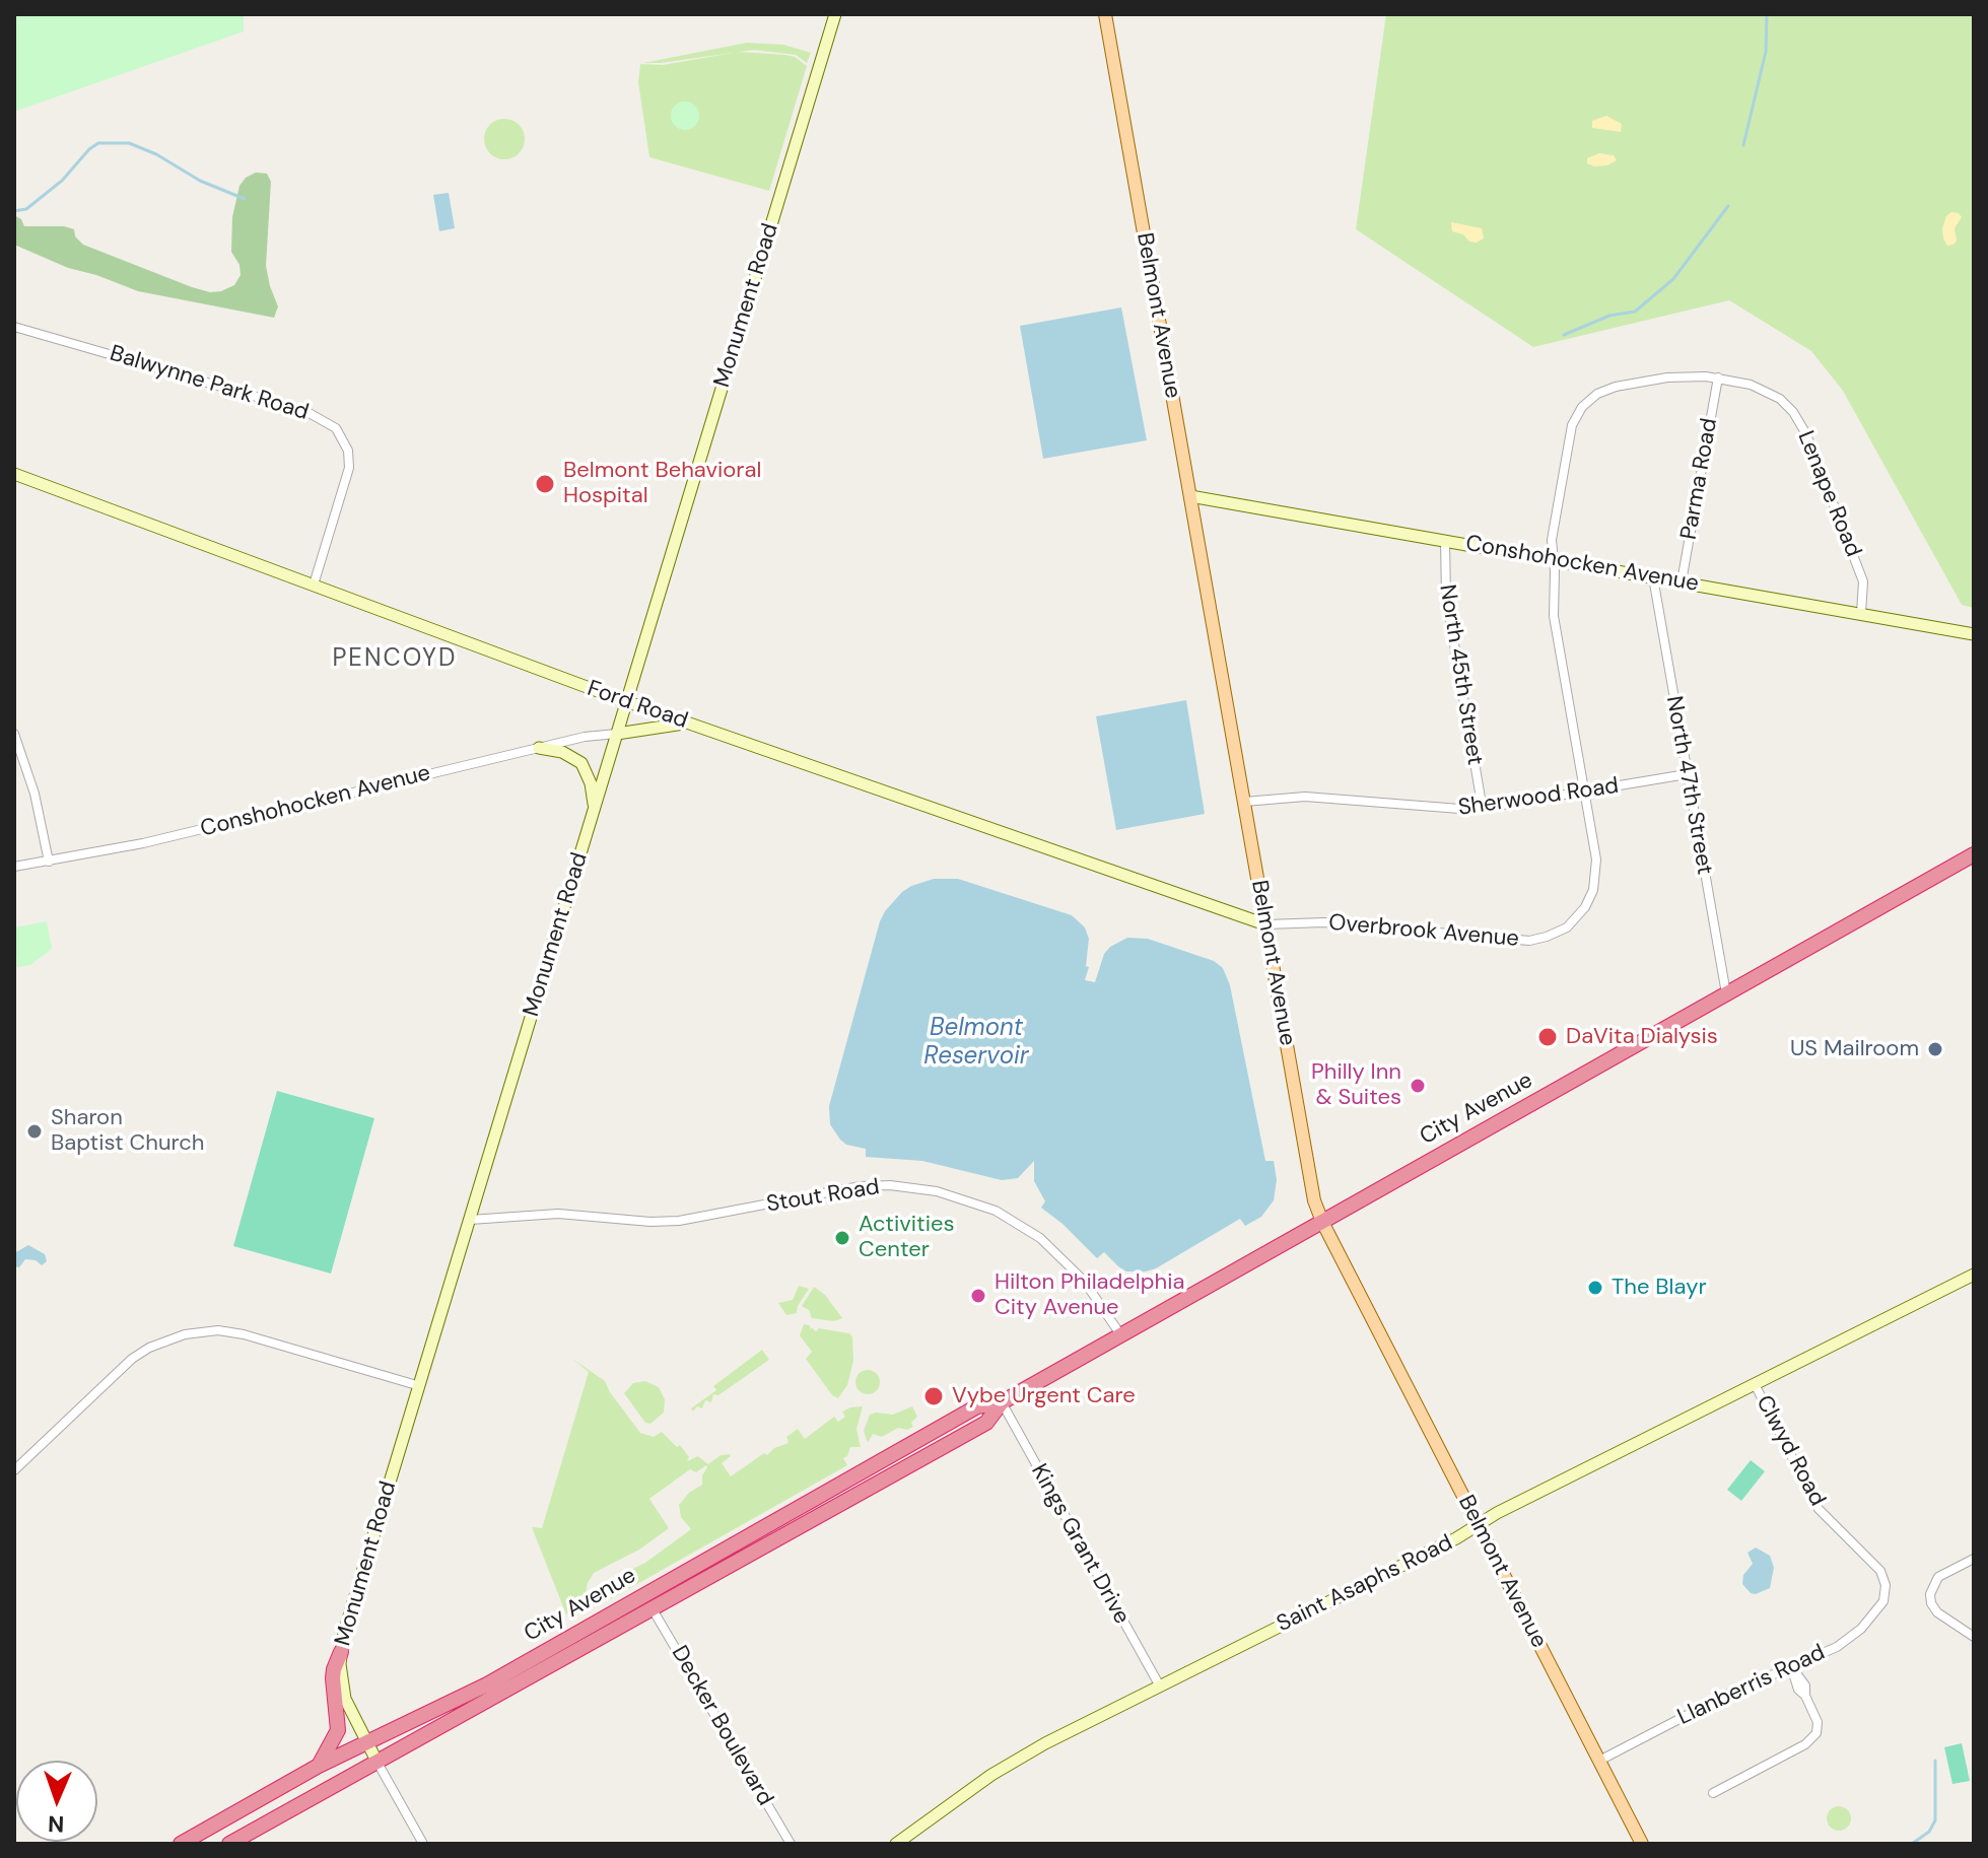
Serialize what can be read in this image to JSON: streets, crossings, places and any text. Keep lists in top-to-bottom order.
{
  "streets": {
    "highway": ["City Avenue"],
    "main road": ["Belmont Avenue"],
    "street": [
      "Monument Road",
      "Balwynne Park Road",
      "Parma Road",
      "Lenape Road",
      "Conshohocken Avenue",
      "North 45th Street",
      "Ford Road",
      "North 47th Street",
      "Sherwood Road",
      "Overbrook Avenue",
      "Stout Road",
      "Clwyd Road",
      "Kings Grant Drive",
      "Saint Asaphs Road",
      "Llanberris Road",
      "Decker Boulevard"
    ]
  },
  "crossings": [
    ["Monument Road", "Conshohocken Avenue"],
    ["Monument Road", "Ford Road"],
    ["Monument Road", "City Avenue"],
    ["Monument Road", "Stout Road"],
    ["Belmont Avenue", "Conshohocken Avenue"],
    ["Belmont Avenue", "Ford Road"],
    ["Belmont Avenue", "Sherwood Road"],
    ["Belmont Avenue", "Overbrook Avenue"],
    ["Belmont Avenue", "City Avenue"],
    ["Belmont Avenue", "Saint Asaphs Road"],
    ["Belmont Avenue", "Llanberris Road"],
    ["Balwynne Park Road", "Ford Road"],
    ["Parma Road", "Lenape Road"],
    ["Parma Road", "Conshohocken Avenue"],
    ["Lenape Road", "Conshohocken Avenue"],
    ["Lenape Road", "Sherwood Road"],
    ["Lenape Road", "Overbrook Avenue"],
    ["Conshohocken Avenue", "North 45th Street"],
    ["Conshohocken Avenue", "North 47th Street"],
    ["North 45th Street", "Sherwood Road"],
    ["Ford Road", "Overbrook Avenue"],
    ["North 47th Street", "Sherwood Road"],
    ["North 47th Street", "City Avenue"],
    ["City Avenue", "Stout Road"],
    ["City Avenue", "Kings Grant Drive"],
    ["City Avenue", "Decker Boulevard"],
    ["Clwyd Road", "Saint Asaphs Road"],
    ["Clwyd Road", "Llanberris Road"],
    ["Kings Grant Drive", "Saint Asaphs Road"]
  ],
  "districts": ["PENCOYD"],
  "water": ["Belmont Reservoir"],
  "places": [
    "Belmont Behavioral Hospital",
    "DaVita Dialysis",
    "US Mailroom",
    "Philly Inn & Suites",
    "Sharon Baptist Church",
    "Activities Center",
    "The Blayr",
    "Hilton Philadelphia City Avenue",
    "Vybe Urgent Care"
  ],
  "north": "bottom"
}
